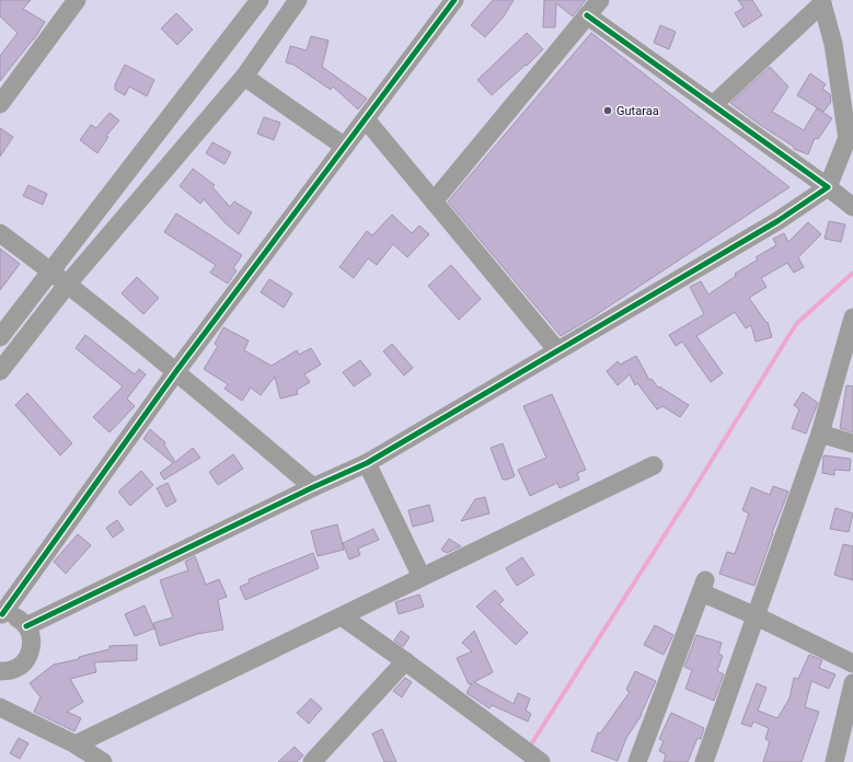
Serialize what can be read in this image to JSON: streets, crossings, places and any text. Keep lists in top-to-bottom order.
{
  "places": ["Gutaraa"]
}
